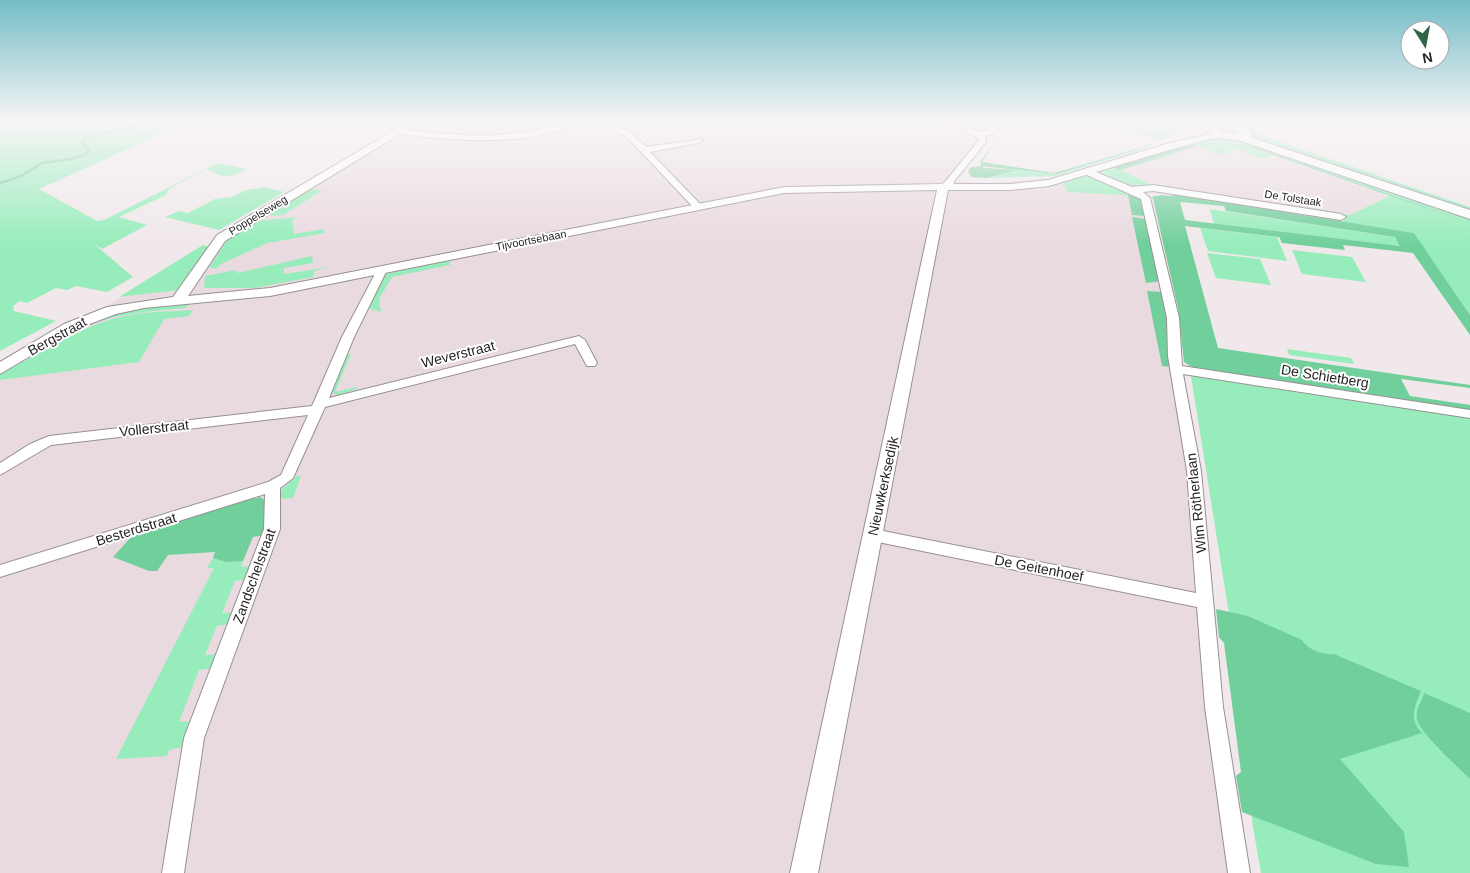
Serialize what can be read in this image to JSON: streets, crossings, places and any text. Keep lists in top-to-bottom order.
{
  "streets": {
    "street": [
      "De Tolstaak",
      "Poppelseweg",
      "Tijvoortsebaan",
      "Bergstraat",
      "Weverstraat",
      "De Schietberg",
      "Vollerstraat",
      "Nieuwkerksedijk",
      "Wim Rötherlaan",
      "Besterdstraat",
      "De Geitenhoef",
      "Zandschelstraat"
    ]
  },
  "crossings": [
    ["De Tolstaak", "Wim Rötherlaan"],
    ["Poppelseweg", "Tijvoortsebaan"],
    ["Poppelseweg", "Bergstraat"],
    ["Tijvoortsebaan", "Bergstraat"],
    ["Tijvoortsebaan", "Nieuwkerksedijk"],
    ["Tijvoortsebaan", "Wim Rötherlaan"],
    ["Weverstraat", "Vollerstraat"],
    ["De Schietberg", "Wim Rötherlaan"],
    ["Nieuwkerksedijk", "De Geitenhoef"],
    ["Wim Rötherlaan", "De Geitenhoef"],
    ["Besterdstraat", "Zandschelstraat"]
  ],
  "north": "bottom"
}
